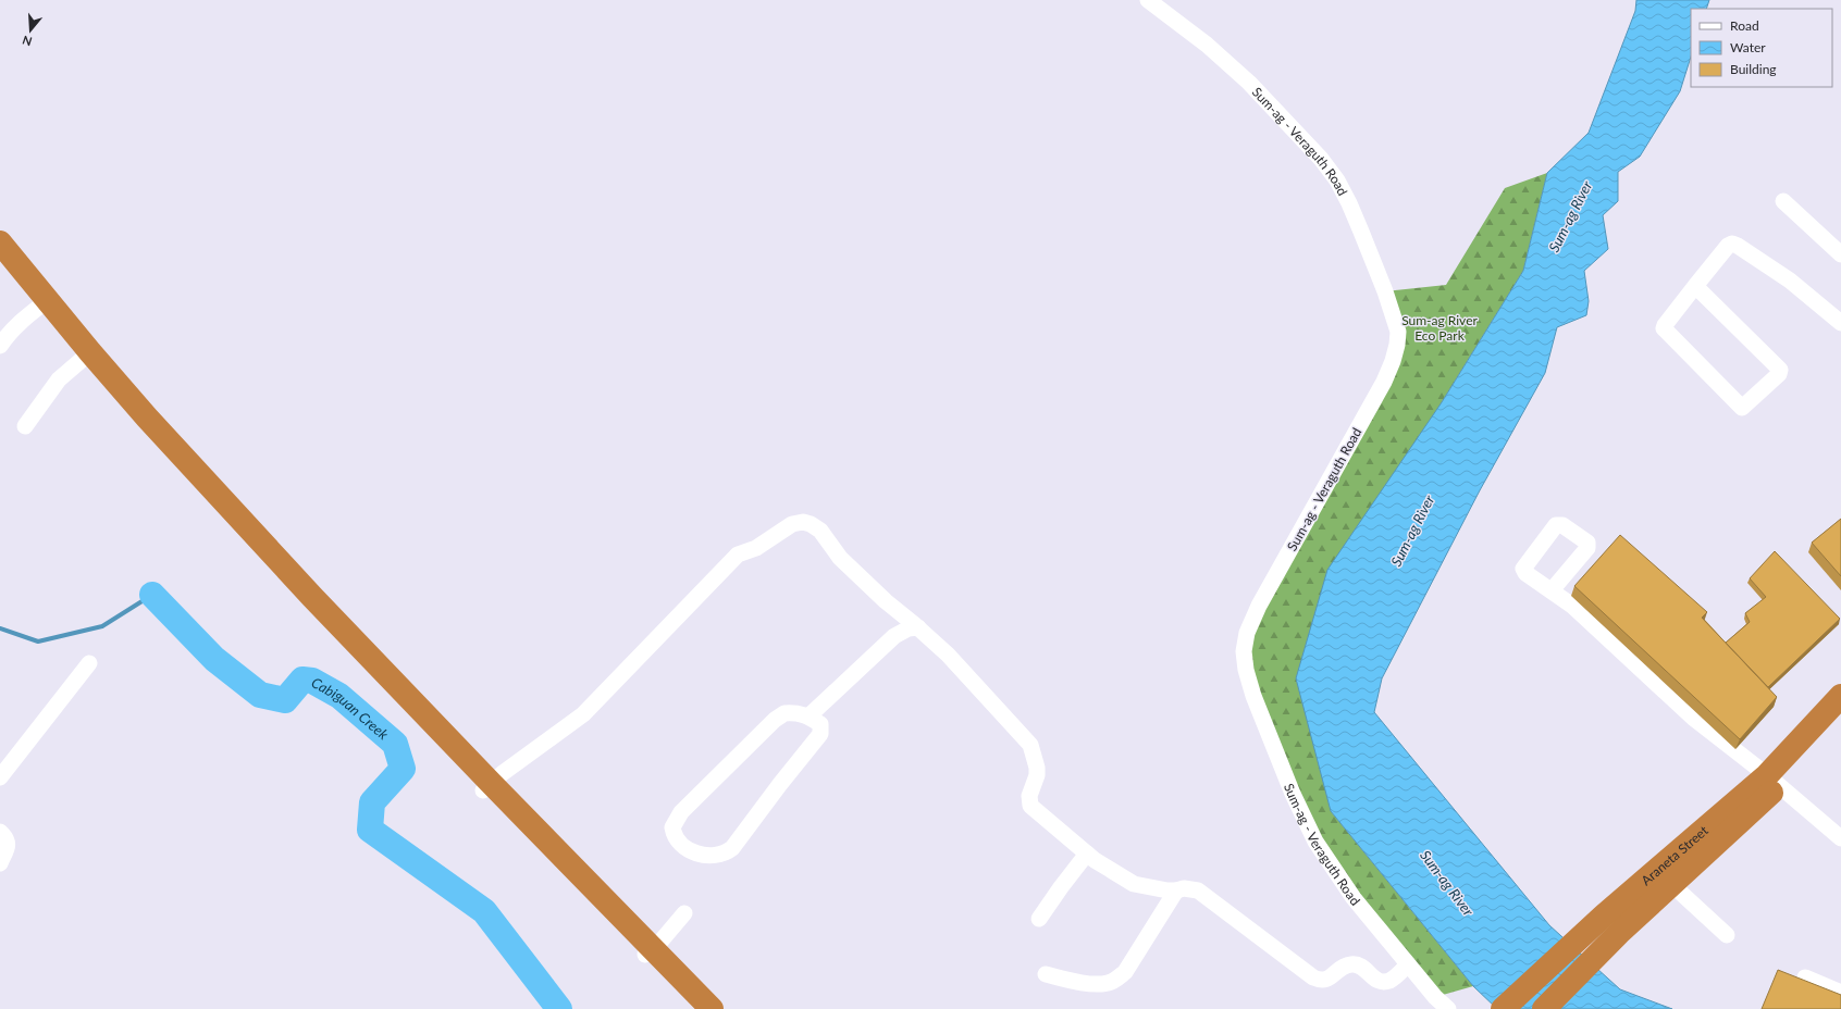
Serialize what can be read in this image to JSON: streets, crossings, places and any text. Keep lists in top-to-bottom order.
{
  "streets": {
    "highway": ["Araneta Street"],
    "street": ["Sum-ag - Veraguth Road"]
  },
  "water": ["Sum-ag River", "Cabiguan Creek"],
  "parks": ["Sum-ag River Eco Park"],
  "legend": ["Road", "Water", "Building"],
  "north": "bottom"
}
